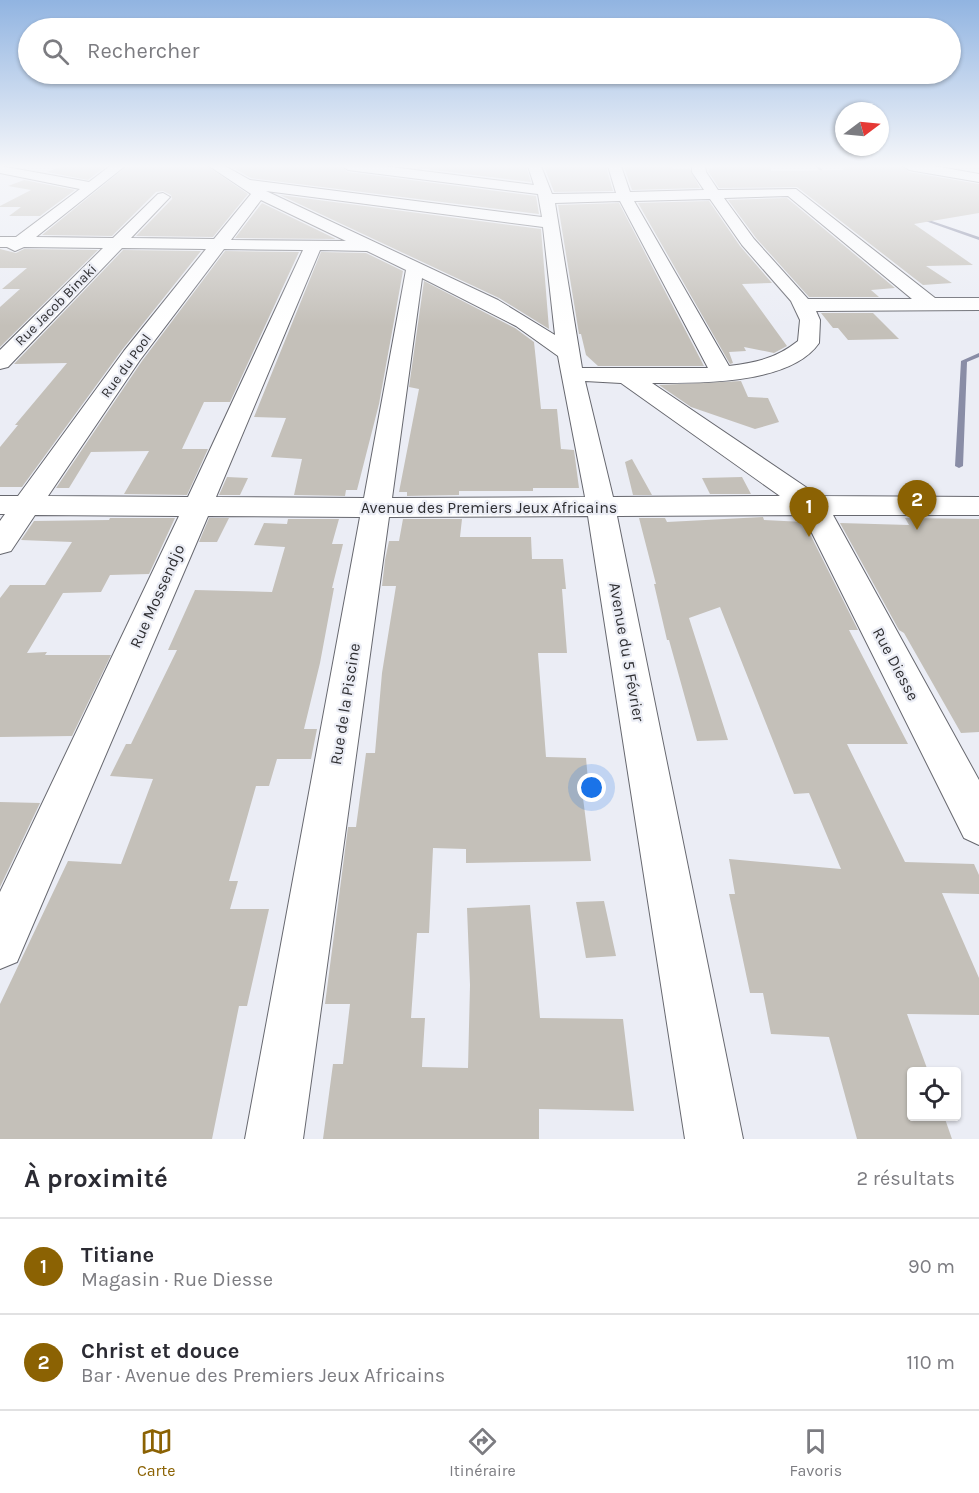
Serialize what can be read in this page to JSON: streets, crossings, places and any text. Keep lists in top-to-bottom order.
{
  "streets": {
    "street": [
      "Rue Jacob Binaki",
      "Rue du Pool",
      "Avenue des Premiers Jeux Africains",
      "Rue Mossendjo",
      "Avenue du 5 Février",
      "Rue Diesse",
      "Rue de la Piscine"
    ]
  },
  "crossings": [
    ["Rue du Pool", "Avenue des Premiers Jeux Africains"],
    ["Avenue des Premiers Jeux Africains", "Rue Mossendjo"],
    ["Avenue des Premiers Jeux Africains", "Avenue du 5 Février"],
    ["Avenue des Premiers Jeux Africains", "Rue Diesse"],
    ["Avenue des Premiers Jeux Africains", "Rue de la Piscine"]
  ],
  "north": "right",
  "page": {
    "search": "Rechercher",
    "pins": ["2", "1"],
    "heading": ["À proximité", "2 résultats"],
    "list": [
      {
        "mark": "1",
        "name": "Titiane",
        "note": "Magasin · Rue Diesse",
        "value": "90 m"
      },
      {
        "mark": "2",
        "name": "Christ et douce",
        "note": "Bar · Avenue des Premiers Jeux Africains",
        "value": "110 m"
      }
    ],
    "nav": ["Carte", "Itinéraire", "Favoris"]
  }
}
